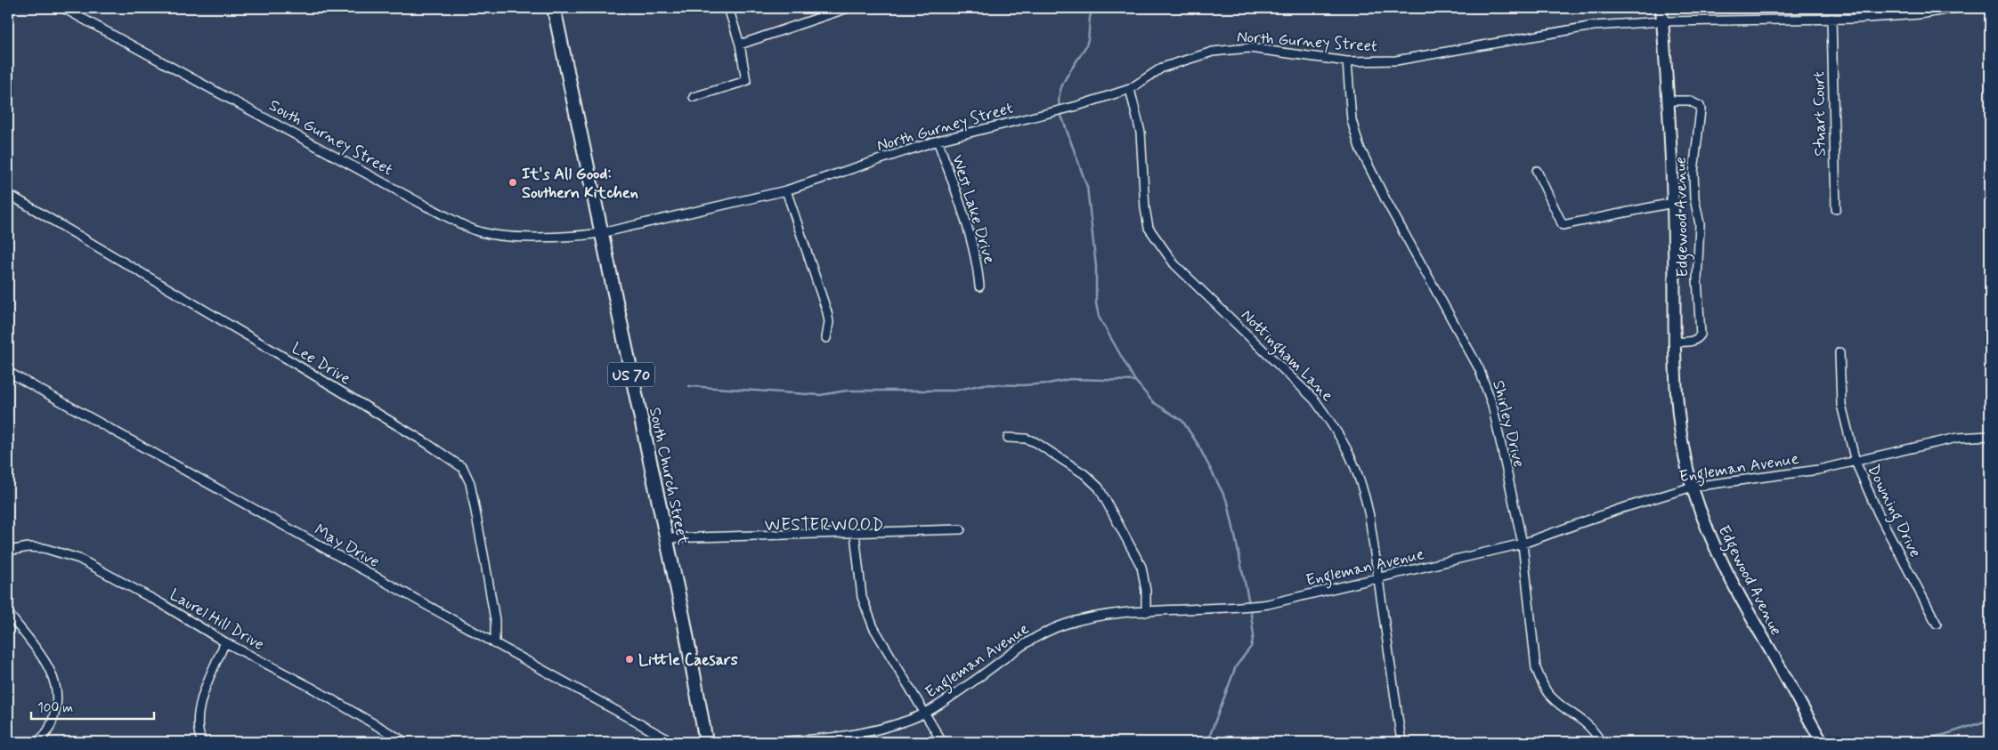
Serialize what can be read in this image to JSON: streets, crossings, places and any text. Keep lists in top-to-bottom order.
{
  "streets": {
    "main road": ["US 70", "South Church Street"],
    "street": [
      "North Gurney Street",
      "Stuart Court",
      "South Gurney Street",
      "West Lake Drive",
      "Edgewood Avenue",
      "Nottingham Lane",
      "Lee Drive",
      "Shirley Drive",
      "Engleman Avenue",
      "Downing Drive",
      "May Drive",
      "Laurel Hill Drive"
    ]
  },
  "crossings": [
    ["North Gurney Street", "Stuart Court"],
    ["North Gurney Street", "South Gurney Street"],
    ["North Gurney Street", "West Lake Drive"],
    ["North Gurney Street", "Edgewood Avenue"],
    ["North Gurney Street", "Nottingham Lane"],
    ["North Gurney Street", "Shirley Drive"],
    ["North Gurney Street", "South Church Street"],
    ["South Gurney Street", "South Church Street"],
    ["Edgewood Avenue", "Engleman Avenue"],
    ["Nottingham Lane", "Engleman Avenue"],
    ["Lee Drive", "May Drive"],
    ["Shirley Drive", "Engleman Avenue"],
    ["Engleman Avenue", "Downing Drive"]
  ],
  "districts": ["WESTERWOOD"],
  "places": ["It's All Good: Southern Kitchen", "Little Caesars"],
  "scale_bar": "100 m"
}
